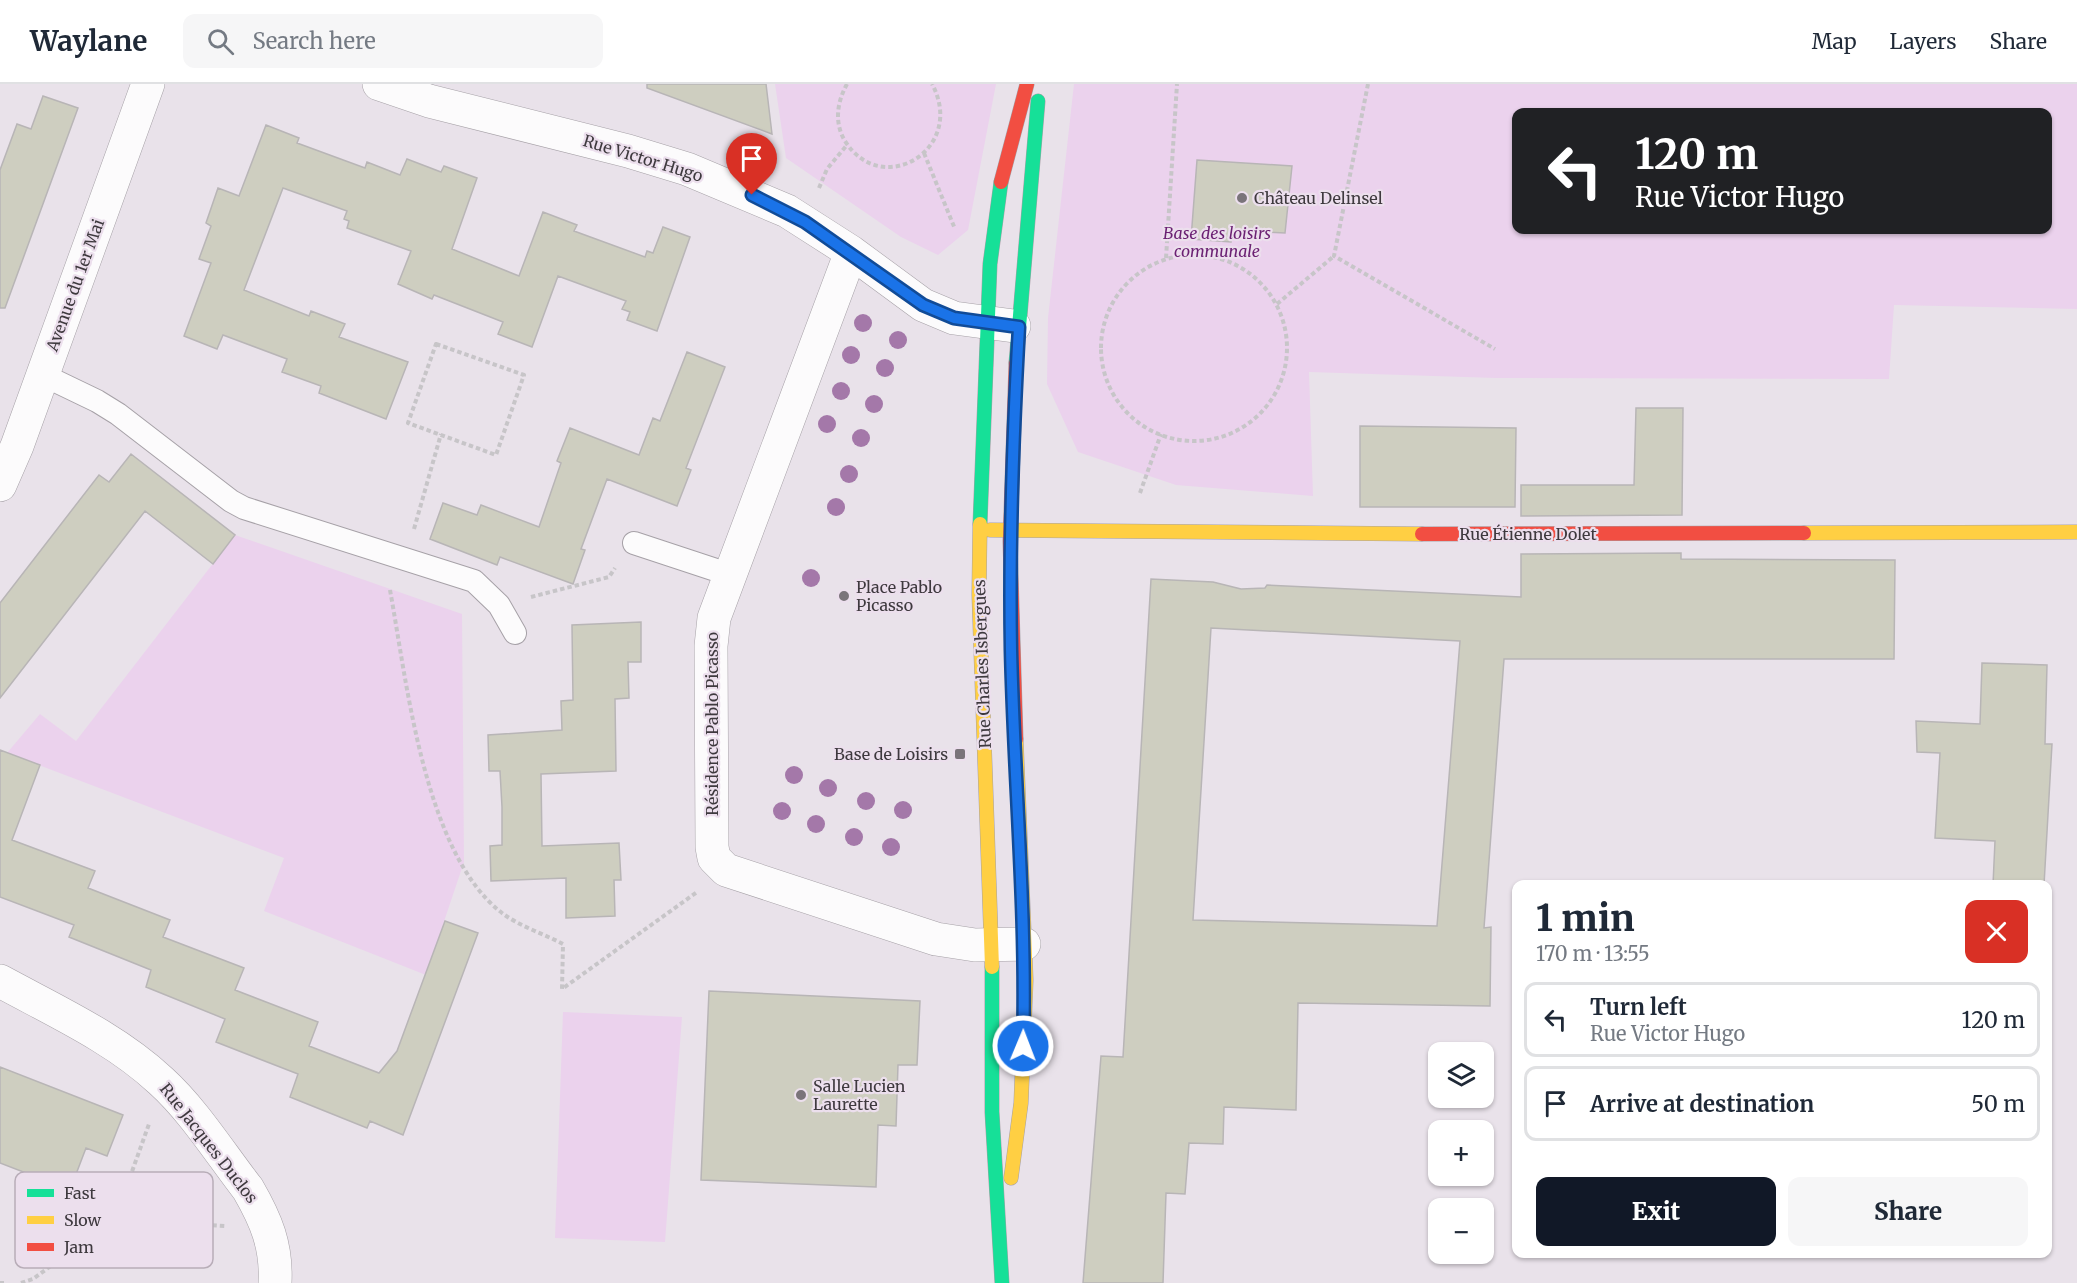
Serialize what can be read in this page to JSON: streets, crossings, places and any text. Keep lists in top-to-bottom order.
{
  "streets": {
    "main road": ["Rue Étienne Dolet", "Rue Charles Isbergues"],
    "street": [
      "Rue Victor Hugo",
      "Avenue du 1er Mai",
      "Résidence Pablo Picasso",
      "Rue Jacques Duclos"
    ]
  },
  "crossings": [
    ["Rue Victor Hugo", "Rue Charles Isbergues"],
    ["Rue Victor Hugo", "Résidence Pablo Picasso"],
    ["Rue Étienne Dolet", "Rue Charles Isbergues"]
  ],
  "parks": ["Base des loisirs communale"],
  "places": {
    "other": ["Château Delinsel", "Place Pablo Picasso", "Salle Lucien Laurette"],
    "transit": ["Base de Loisirs"]
  },
  "legend": ["Fast", "Slow", "Jam"],
  "page": {
    "header": "Waylane",
    "search": "Search here",
    "nav": ["Map", "Layers", "Share"],
    "turn": ["120 m", "Rue Victor Hugo"],
    "heading": ["1 min", "170 m · 13:55"],
    "list": [
      {
        "name": "Turn left",
        "note": "Rue Victor Hugo",
        "value": "120 m"
      },
      {
        "name": "Arrive at destination",
        "value": "50 m"
      }
    ],
    "map_buttons": ["+", "−"],
    "buttons": ["Exit", "Share"]
  }
}
